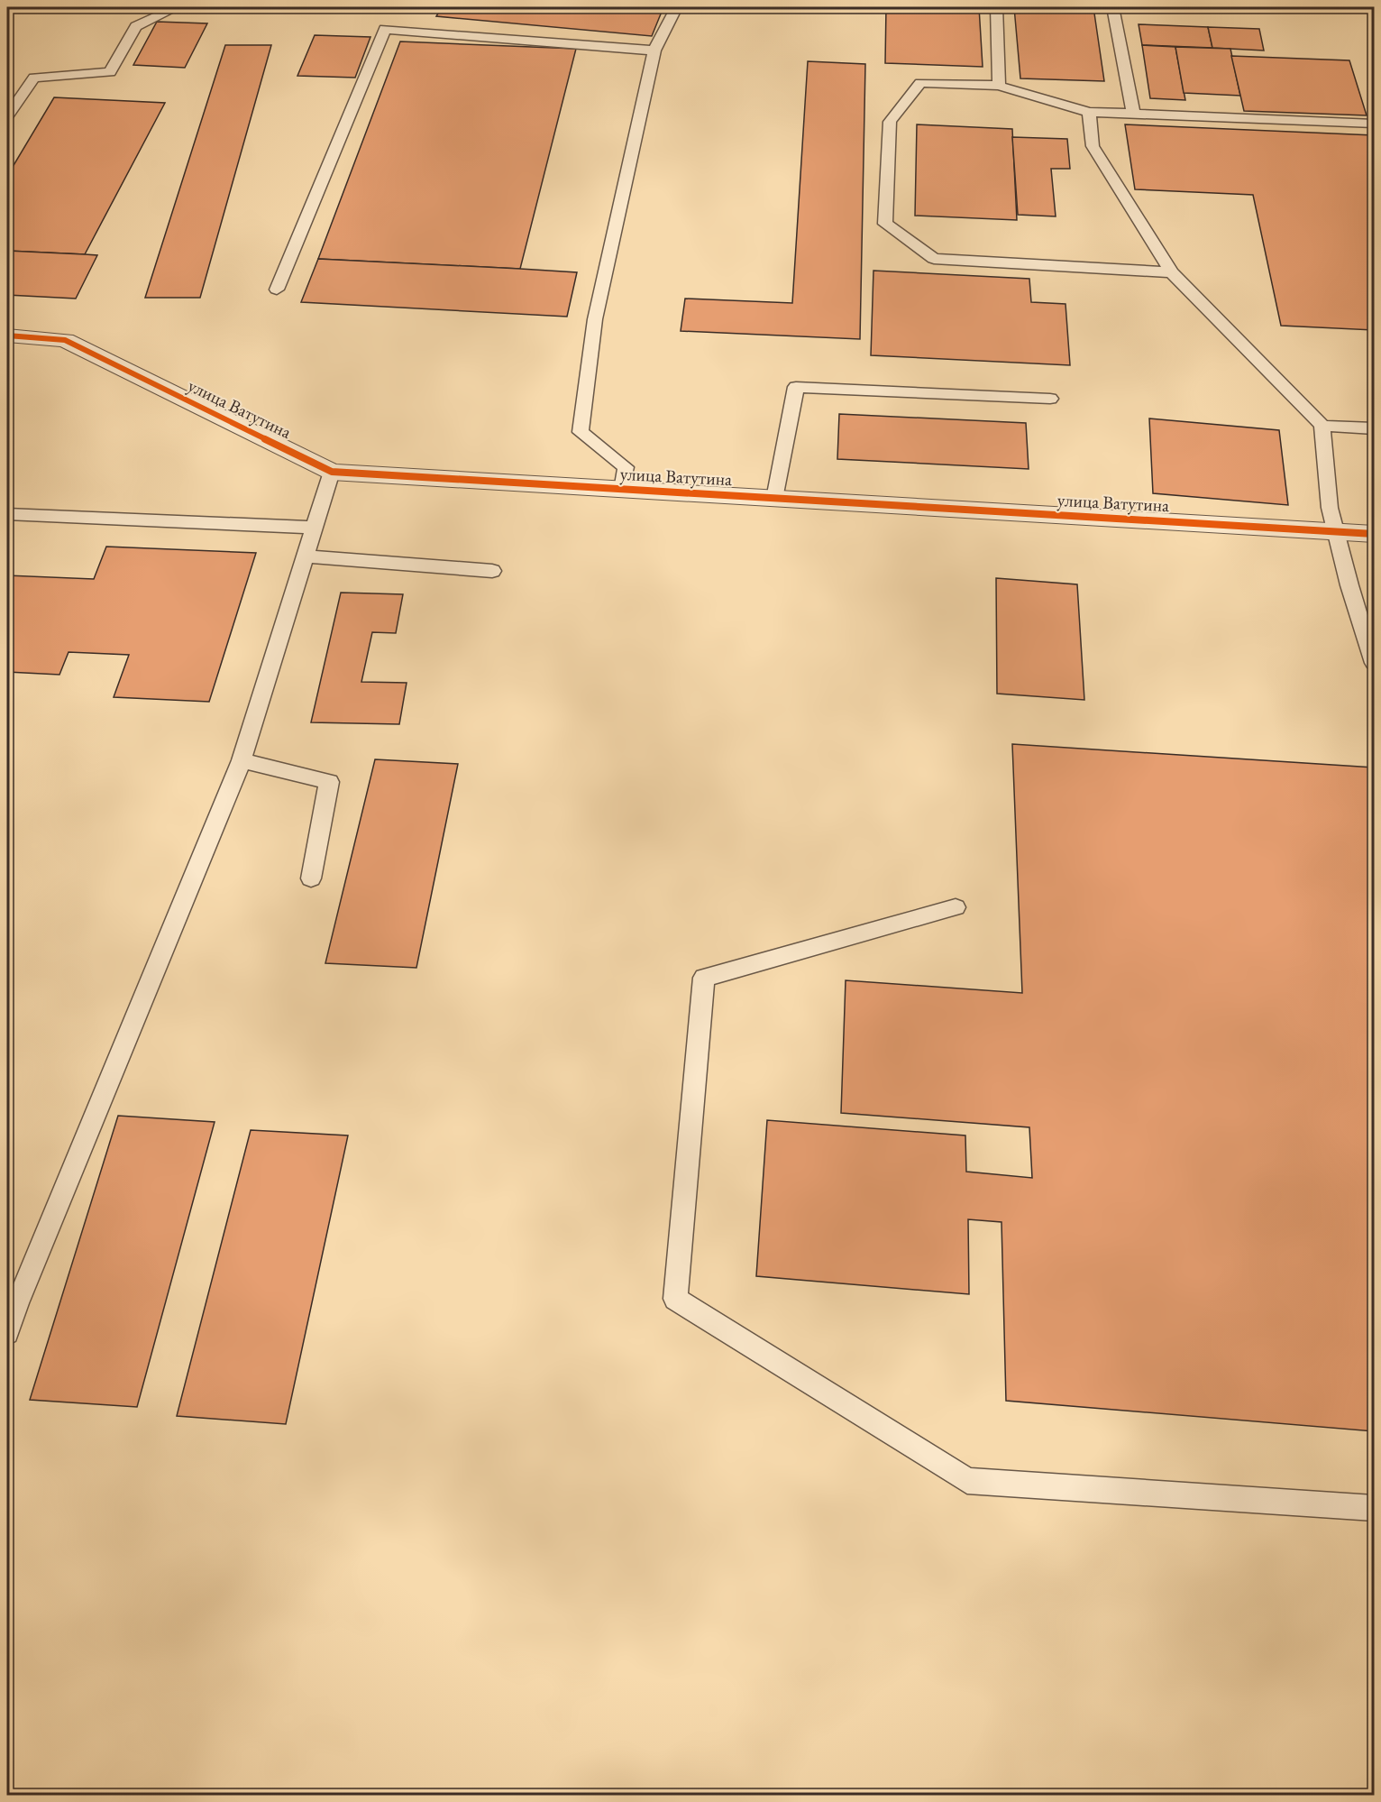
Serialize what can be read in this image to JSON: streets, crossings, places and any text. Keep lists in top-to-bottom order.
{
  "streets": {
    "street": ["улица Ватутина"]
  }
}
